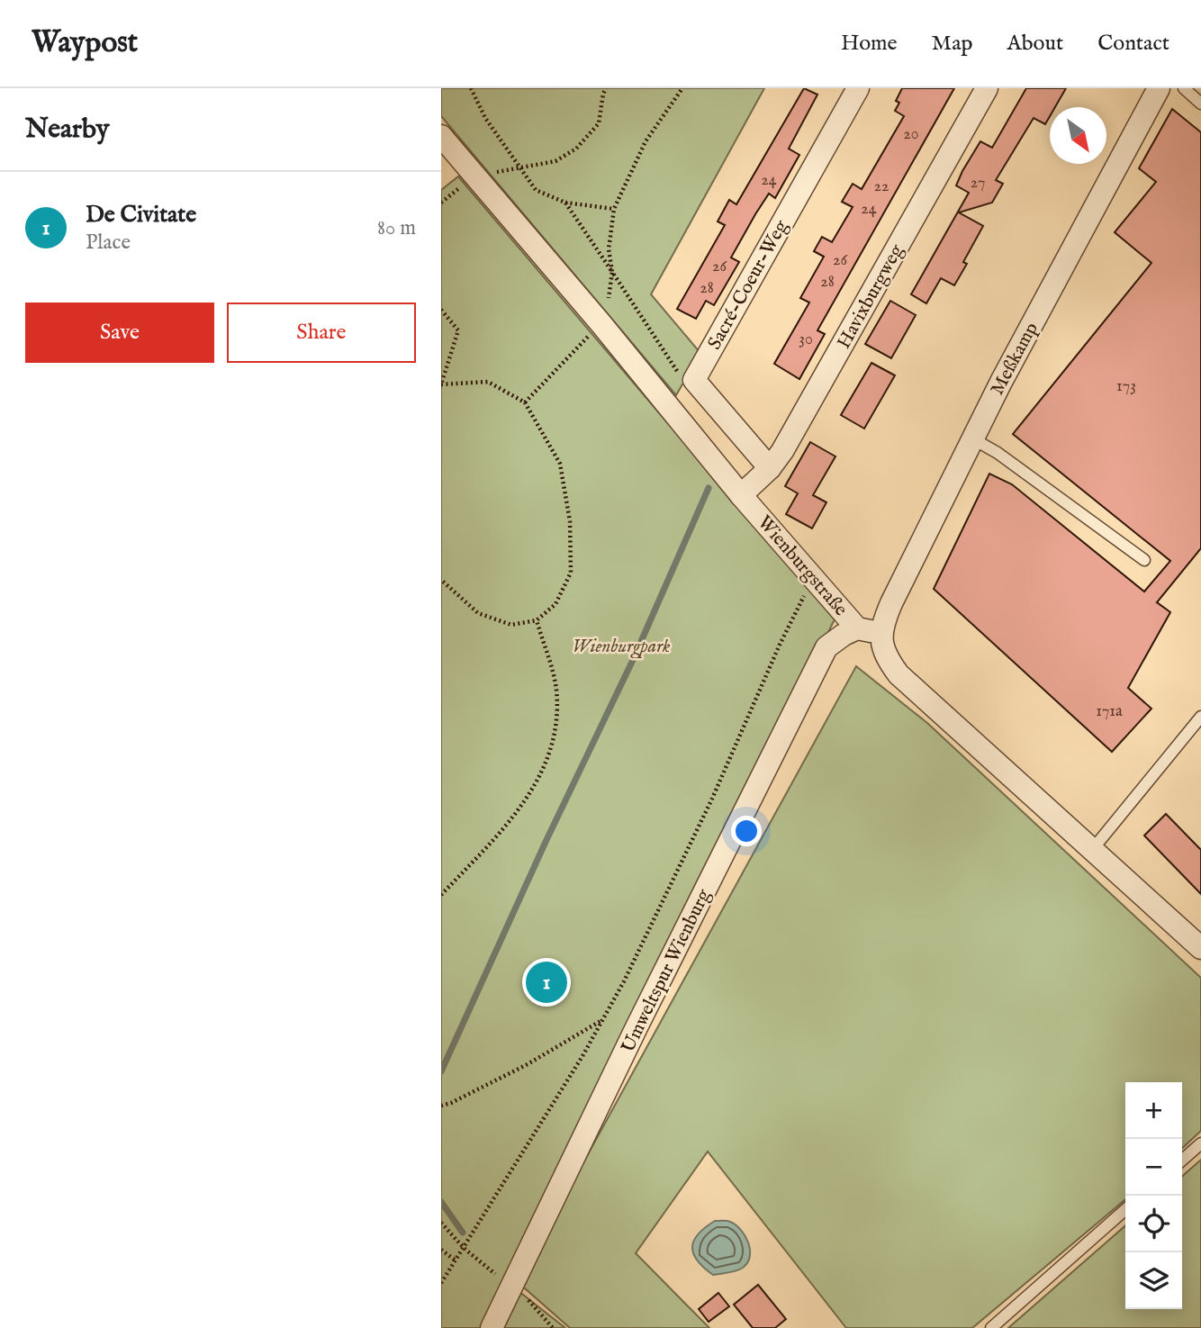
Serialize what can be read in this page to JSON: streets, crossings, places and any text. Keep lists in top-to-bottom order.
{
  "streets": {
    "street": [
      "Sacré-Coeur-Weg",
      "Havixburgweg",
      "Meßkamp",
      "Wienburgstraße",
      "Umweltspur Wienburg"
    ]
  },
  "crossings": [
    ["Havixburgweg", "Wienburgstraße"],
    ["Meßkamp", "Wienburgstraße"],
    ["Wienburgstraße", "Umweltspur Wienburg"]
  ],
  "parks": ["Wienburgpark"],
  "house_numbers": [
    "20",
    "24",
    "27",
    "22",
    "24",
    "26",
    "26",
    "28",
    "28",
    "30",
    "173",
    "171a"
  ],
  "north": "bottom right",
  "page": {
    "header": "Waypost",
    "nav": [
      "Home",
      "Map",
      "About",
      "Contact"
    ],
    "heading": "Nearby",
    "list": [
      {
        "mark": "1",
        "name": "De Civitate",
        "note": "Place",
        "value": "80 m"
      }
    ],
    "buttons": ["Save", "Share"],
    "pins": "1",
    "map_buttons": ["+", "−"]
  }
}
